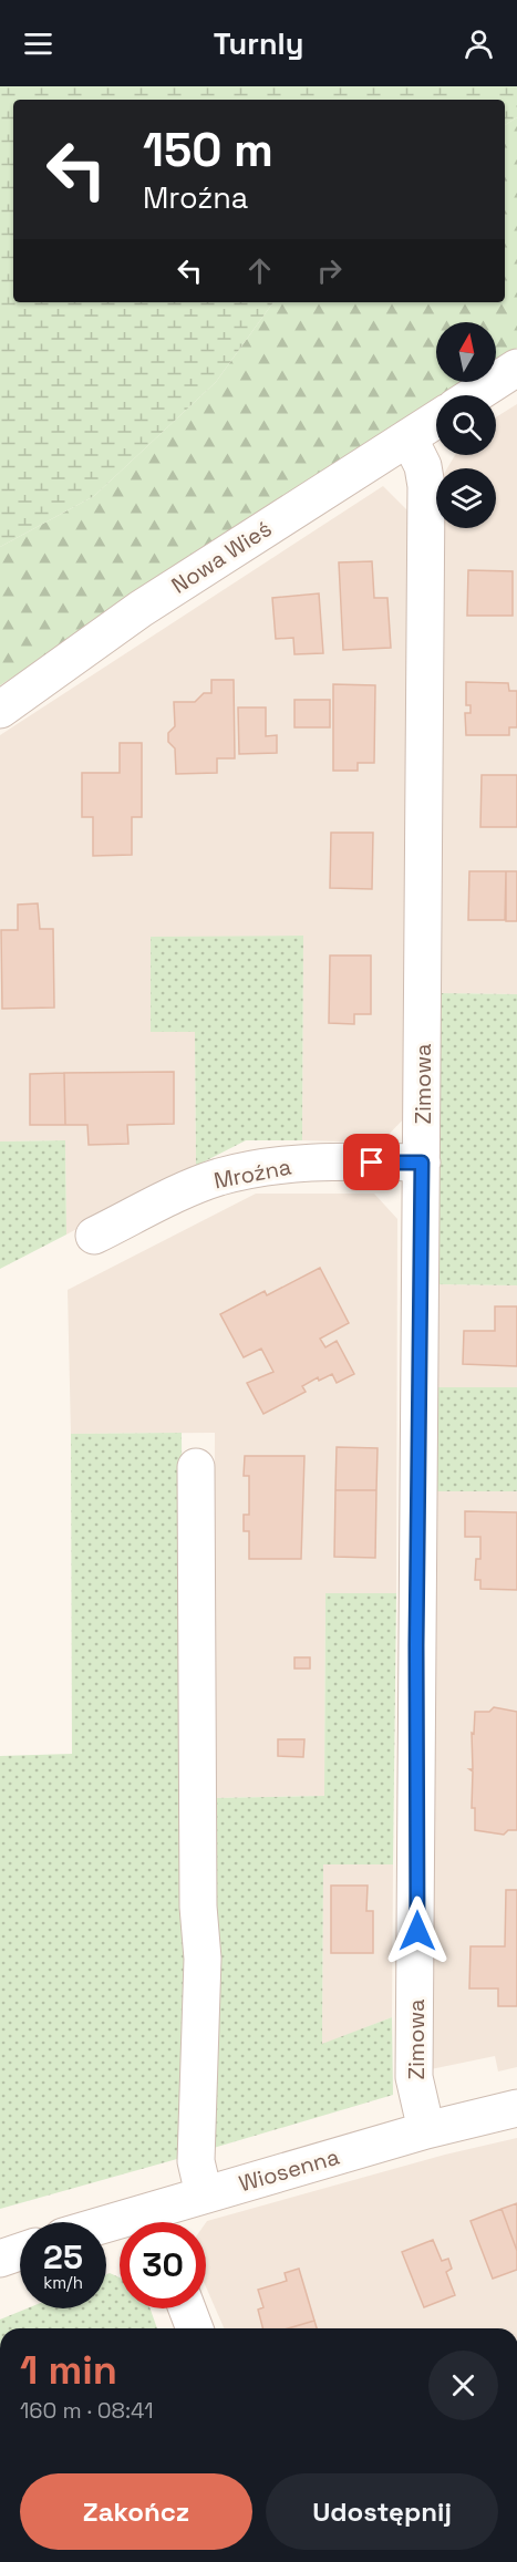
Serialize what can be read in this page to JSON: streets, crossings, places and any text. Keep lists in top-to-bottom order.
{
  "streets": {
    "street": [
      "Nowa Wieś",
      "Zimowa",
      "Mroźna",
      "Wiosenna"
    ]
  },
  "crossings": [
    ["Nowa Wieś", "Zimowa"],
    ["Zimowa", "Mroźna"],
    ["Zimowa", "Wiosenna"]
  ],
  "north": "top",
  "page": {
    "header": "Turnly",
    "turn": ["150 m", "Mroźna"],
    "speed": "25 km/h",
    "limit": "30",
    "heading": ["1 min", "160 m · 08:41"],
    "buttons": ["Zakończ", "Udostępnij"]
  }
}
